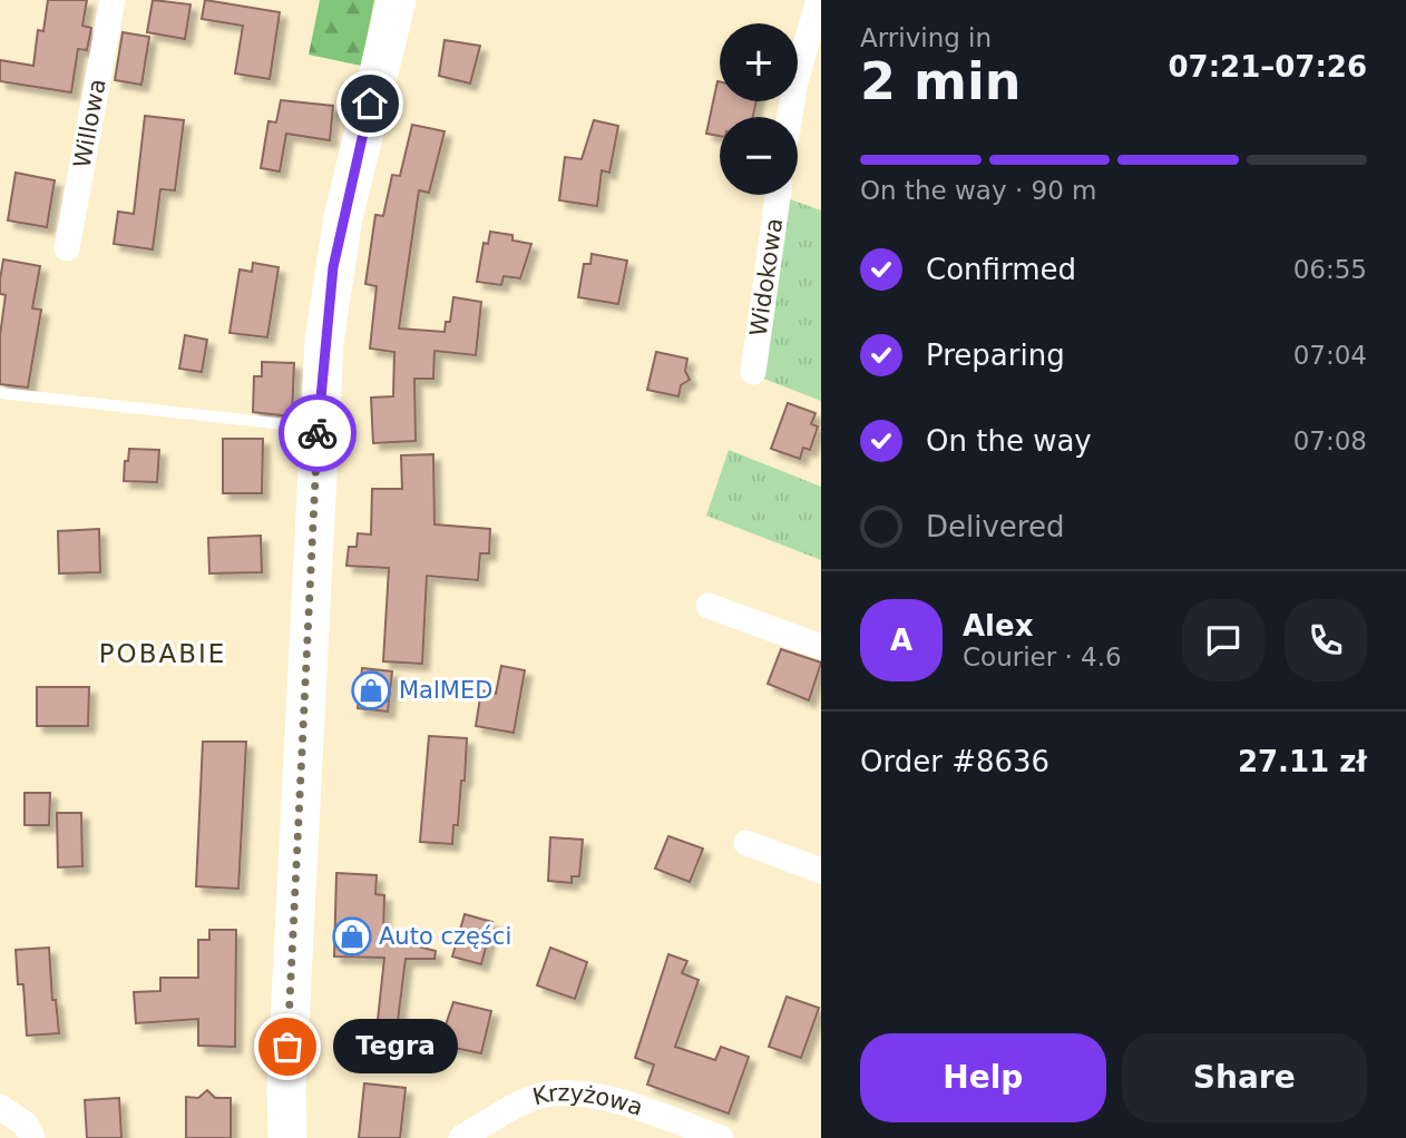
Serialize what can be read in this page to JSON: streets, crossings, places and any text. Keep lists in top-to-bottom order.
{
  "streets": {
    "street": ["Willowa", "Widokowa", "Krzyżowa"]
  },
  "districts": ["POBABIE"],
  "places": {
    "shop": ["MalMED", "Auto części"],
    "other": ["Tegra"]
  },
  "page": {
    "heading": ["2 min", "Arriving in", "07:21–07:26"],
    "panel": [
      "Alex",
      "Courier · 4.6",
      "Order #8636",
      "27.11 zł"
    ],
    "map_buttons": ["+", "−"],
    "bar": "On the way · 90 m",
    "list": [
      ["Confirmed", "06:55"],
      ["Preparing", "07:04"],
      ["On the way", "07:08"],
      "Delivered"
    ],
    "round": "A",
    "buttons": ["Help", "Share"],
    "bubble": "Tegra"
  }
}
